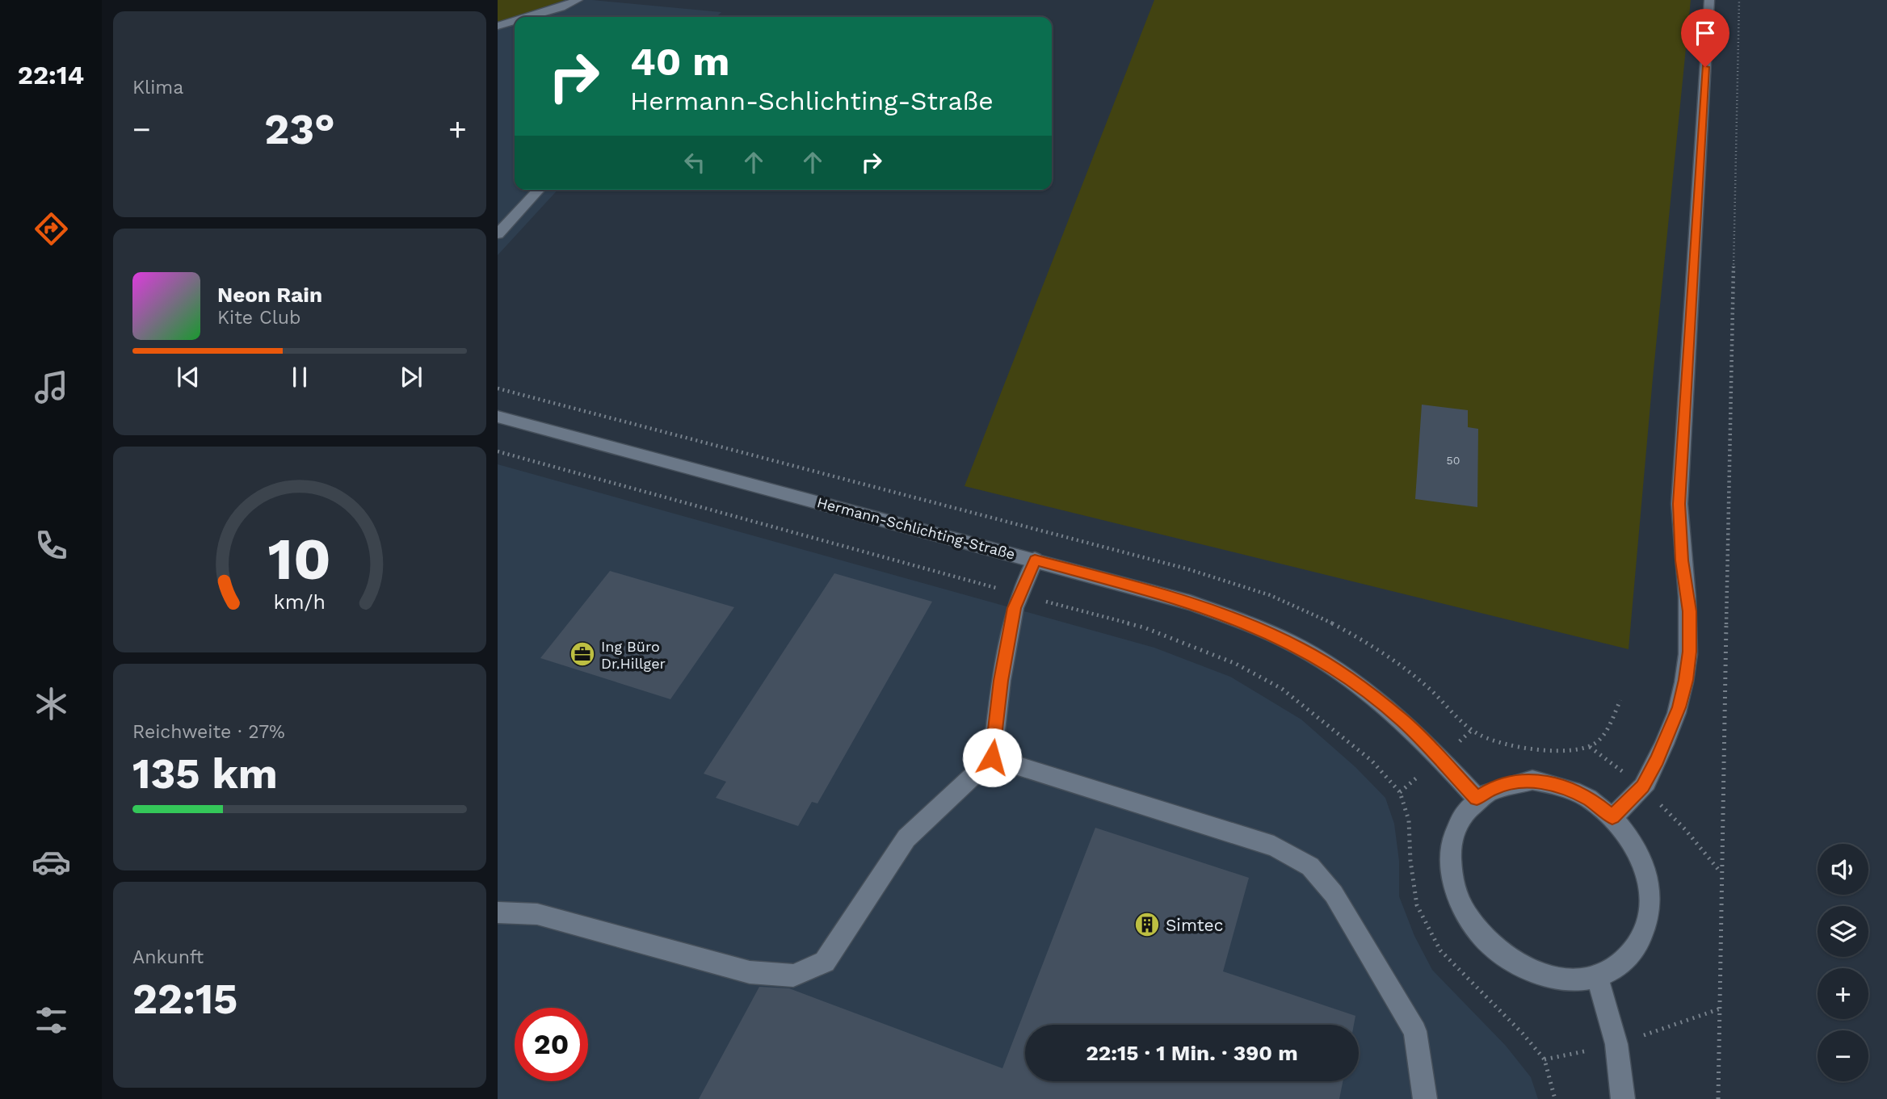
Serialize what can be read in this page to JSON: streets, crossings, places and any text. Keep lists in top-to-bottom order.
{
  "streets": {
    "street": ["Hermann-Schlichting-Straße"]
  },
  "places": {
    "office": ["Ing Büro Dr.Hillger"],
    "building": ["Simtec"]
  },
  "house_numbers": ["50"],
  "page": {
    "tabs": "22:14",
    "tile": [
      "Klima",
      ["Reichweite · 27%", "135 km"],
      ["Ankunft", "22:15"]
    ],
    "turn": ["40 m", "Hermann-Schlichting-Straße"],
    "heat": ["−", "23°", "+"],
    "song": ["Neon Rain", "Kite Club"],
    "map_buttons": ["+", "−"],
    "limit": "20",
    "trip": "22:15 · 1 Min. · 390 m",
    "gauge": ["10", "km/h"]
  }
}
